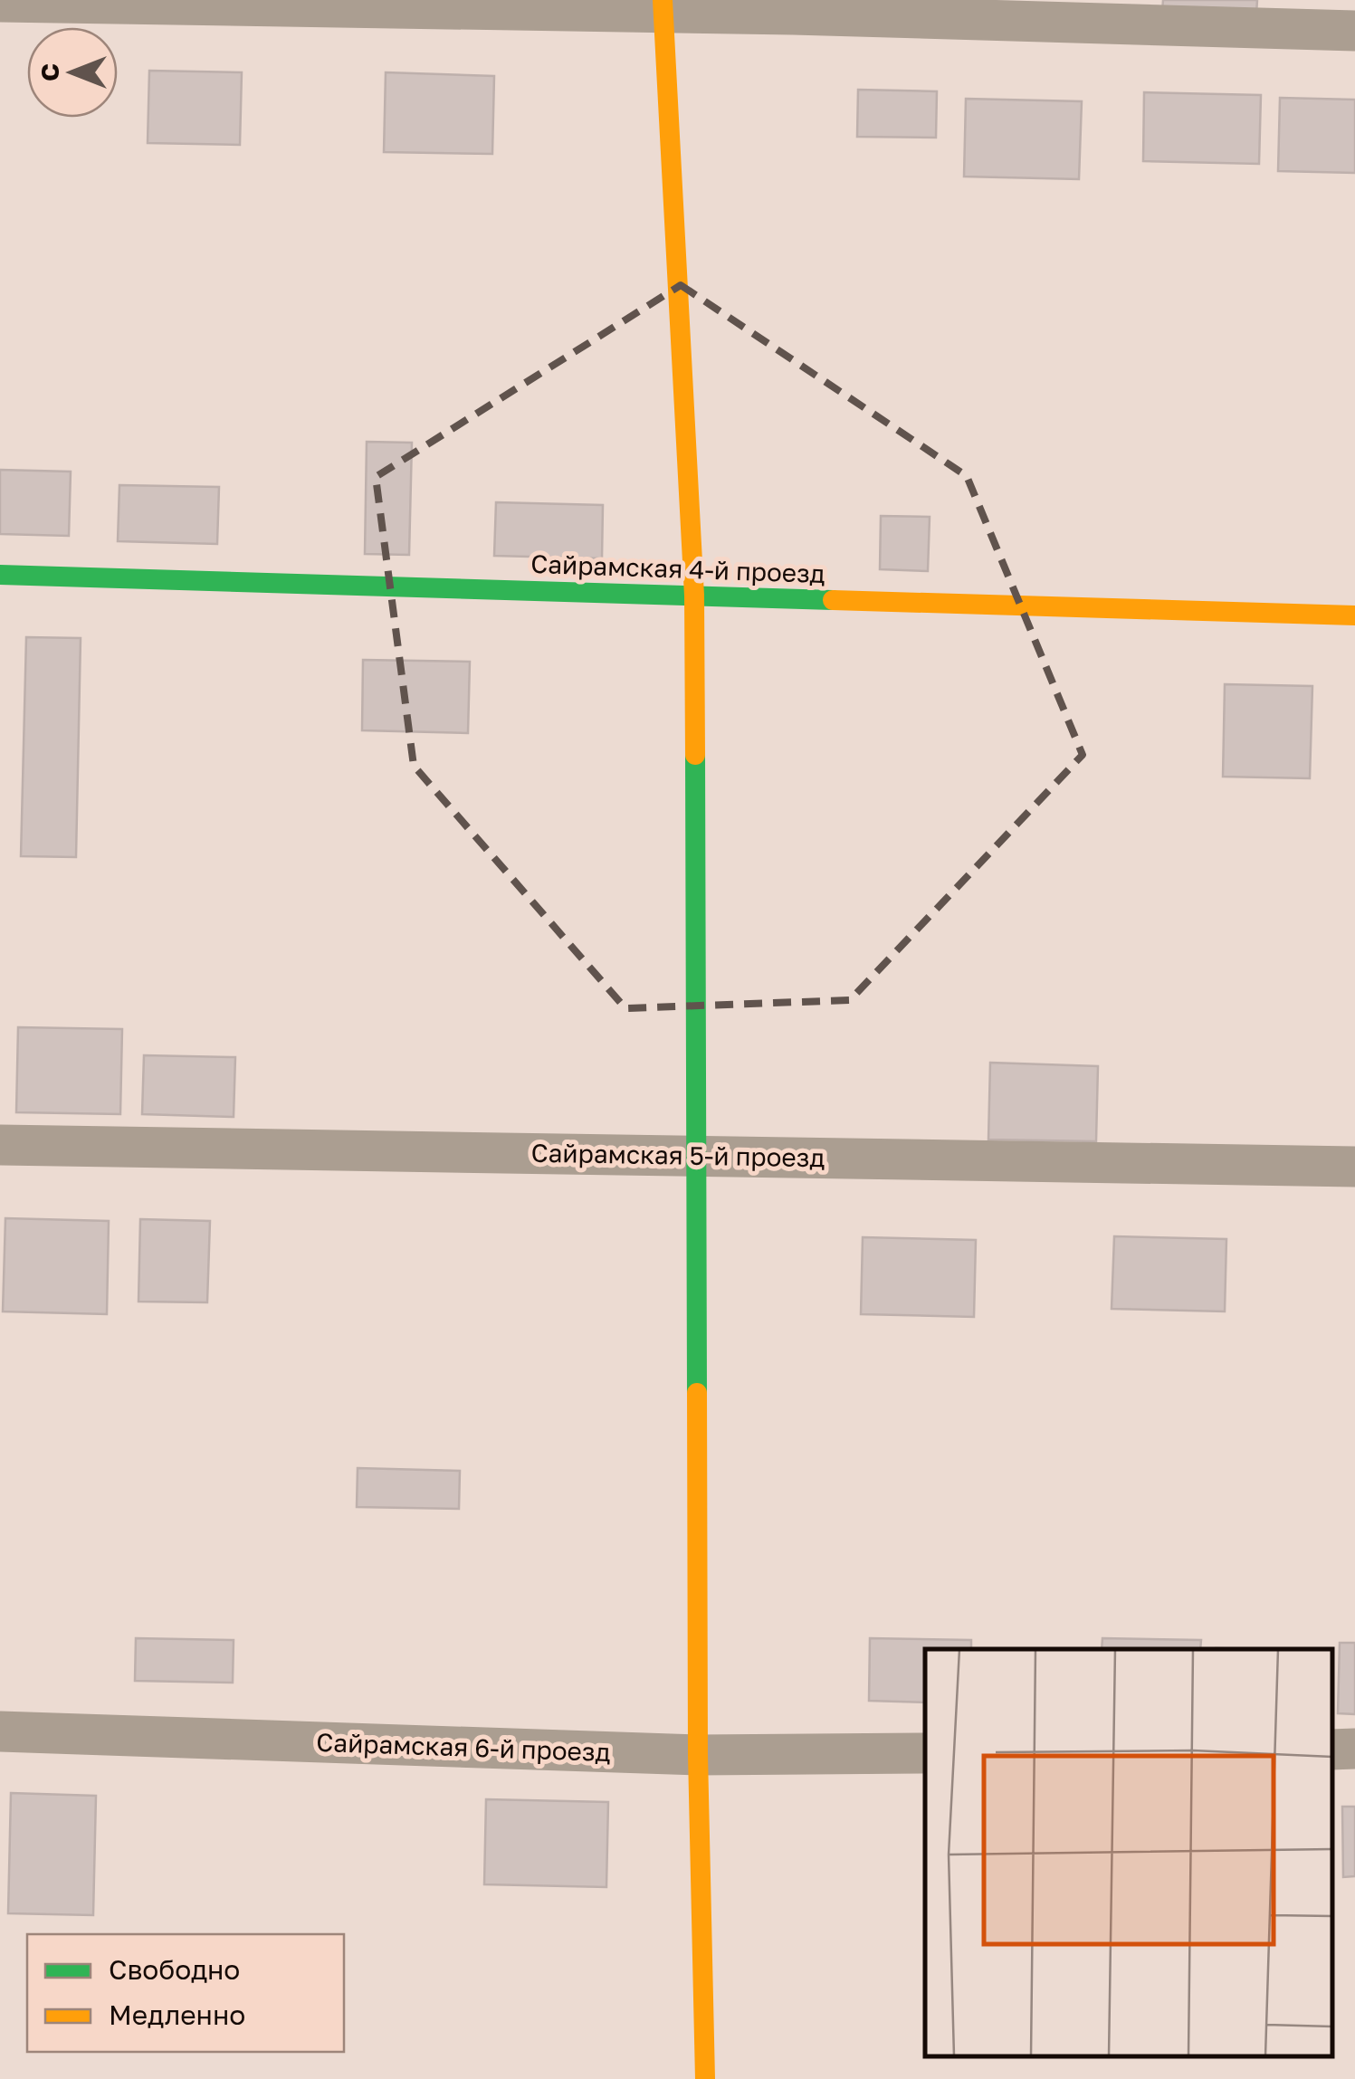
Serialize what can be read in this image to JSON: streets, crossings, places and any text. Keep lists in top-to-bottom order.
{
  "streets": {
    "street": ["Сайрамская 4-й проезд", "Сайрамская 5-й проезд", "Сайрамская 6-й проезд"]
  },
  "legend": ["Свободно", "Медленно"],
  "north": "left"
}
